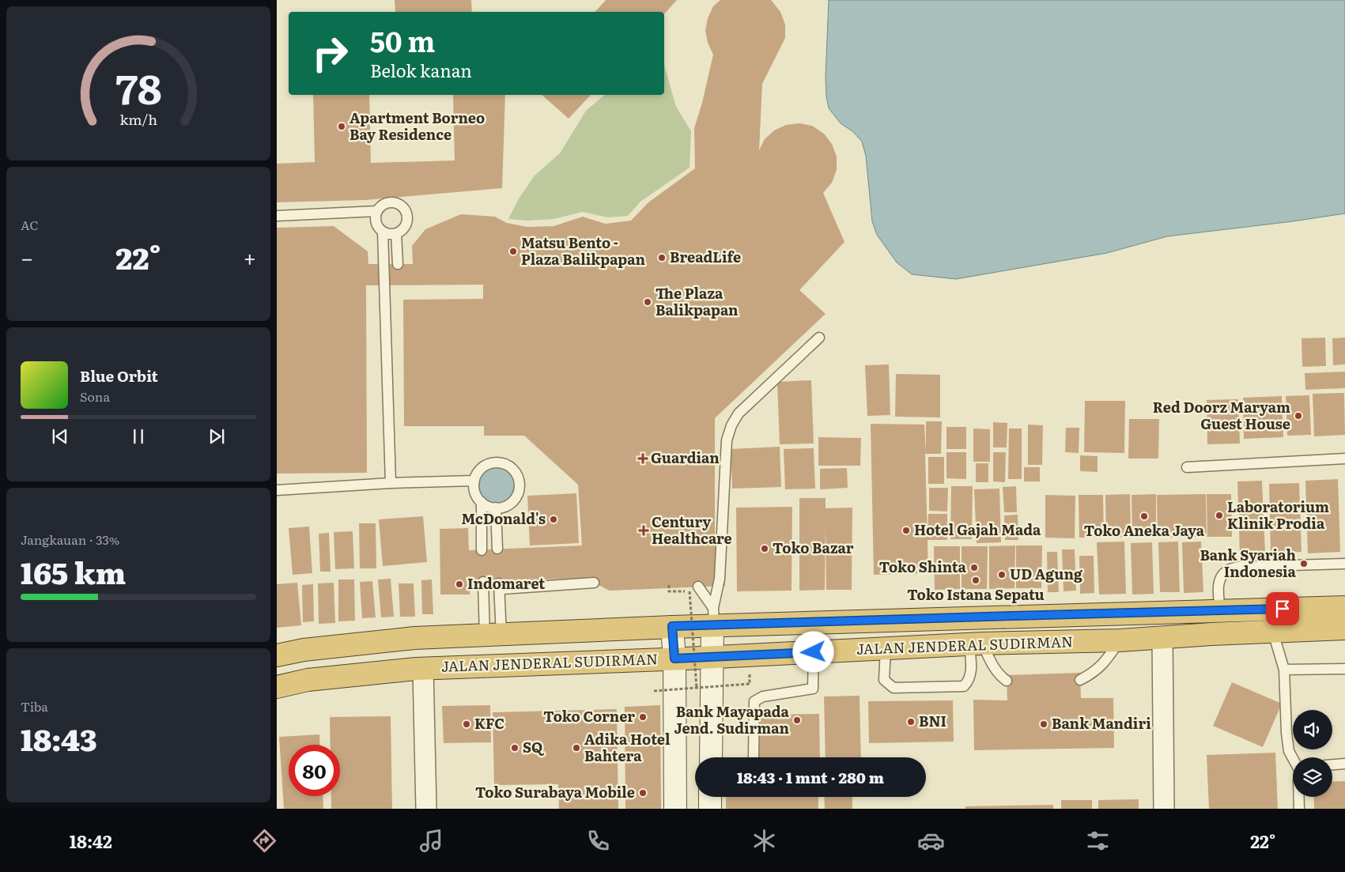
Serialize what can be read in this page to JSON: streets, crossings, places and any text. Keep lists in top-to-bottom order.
{
  "streets": {
    "highway": ["JALAN JENDERAL SUDIRMAN"]
  },
  "places": {
    "other": [
      "Apartment Borneo Bay Residence",
      "Matsu Bento - Plaza Balikpapan",
      "BreadLife",
      "The Plaza Balikpapan",
      "Red Doorz Maryam Guest House",
      "Laboratorium Klinik Prodia",
      "Toko Aneka Jaya",
      "McDonald's",
      "Hotel Gajah Mada",
      "Toko Bazar",
      "Bank Syariah Indonesia",
      "Toko Shinta",
      "UD Agung",
      "Toko Istana Sepatu",
      "Indomaret",
      "Toko Corner",
      "Bank Mayapada Jend. Sudirman",
      "BNI",
      "KFC",
      "Bank Mandiri",
      "SQ",
      "Adika Hotel Bahtera",
      "Toko Surabaya Mobile"
    ],
    "health": ["Guardian", "Century Healthcare"]
  },
  "page": {
    "turn": ["50 m", "Belok kanan"],
    "tile": [
      "AC",
      ["Jangkauan · 33%", "165 km"],
      ["Tiba", "18:43"]
    ],
    "heat": ["−", "22°", "+"],
    "song": ["Blue Orbit", "Sona"],
    "limit": "80",
    "trip": "18:43 · 1 mnt · 280 m",
    "tabs": ["18:42", "22°"],
    "gauge": ["78", "km/h"]
  }
}
